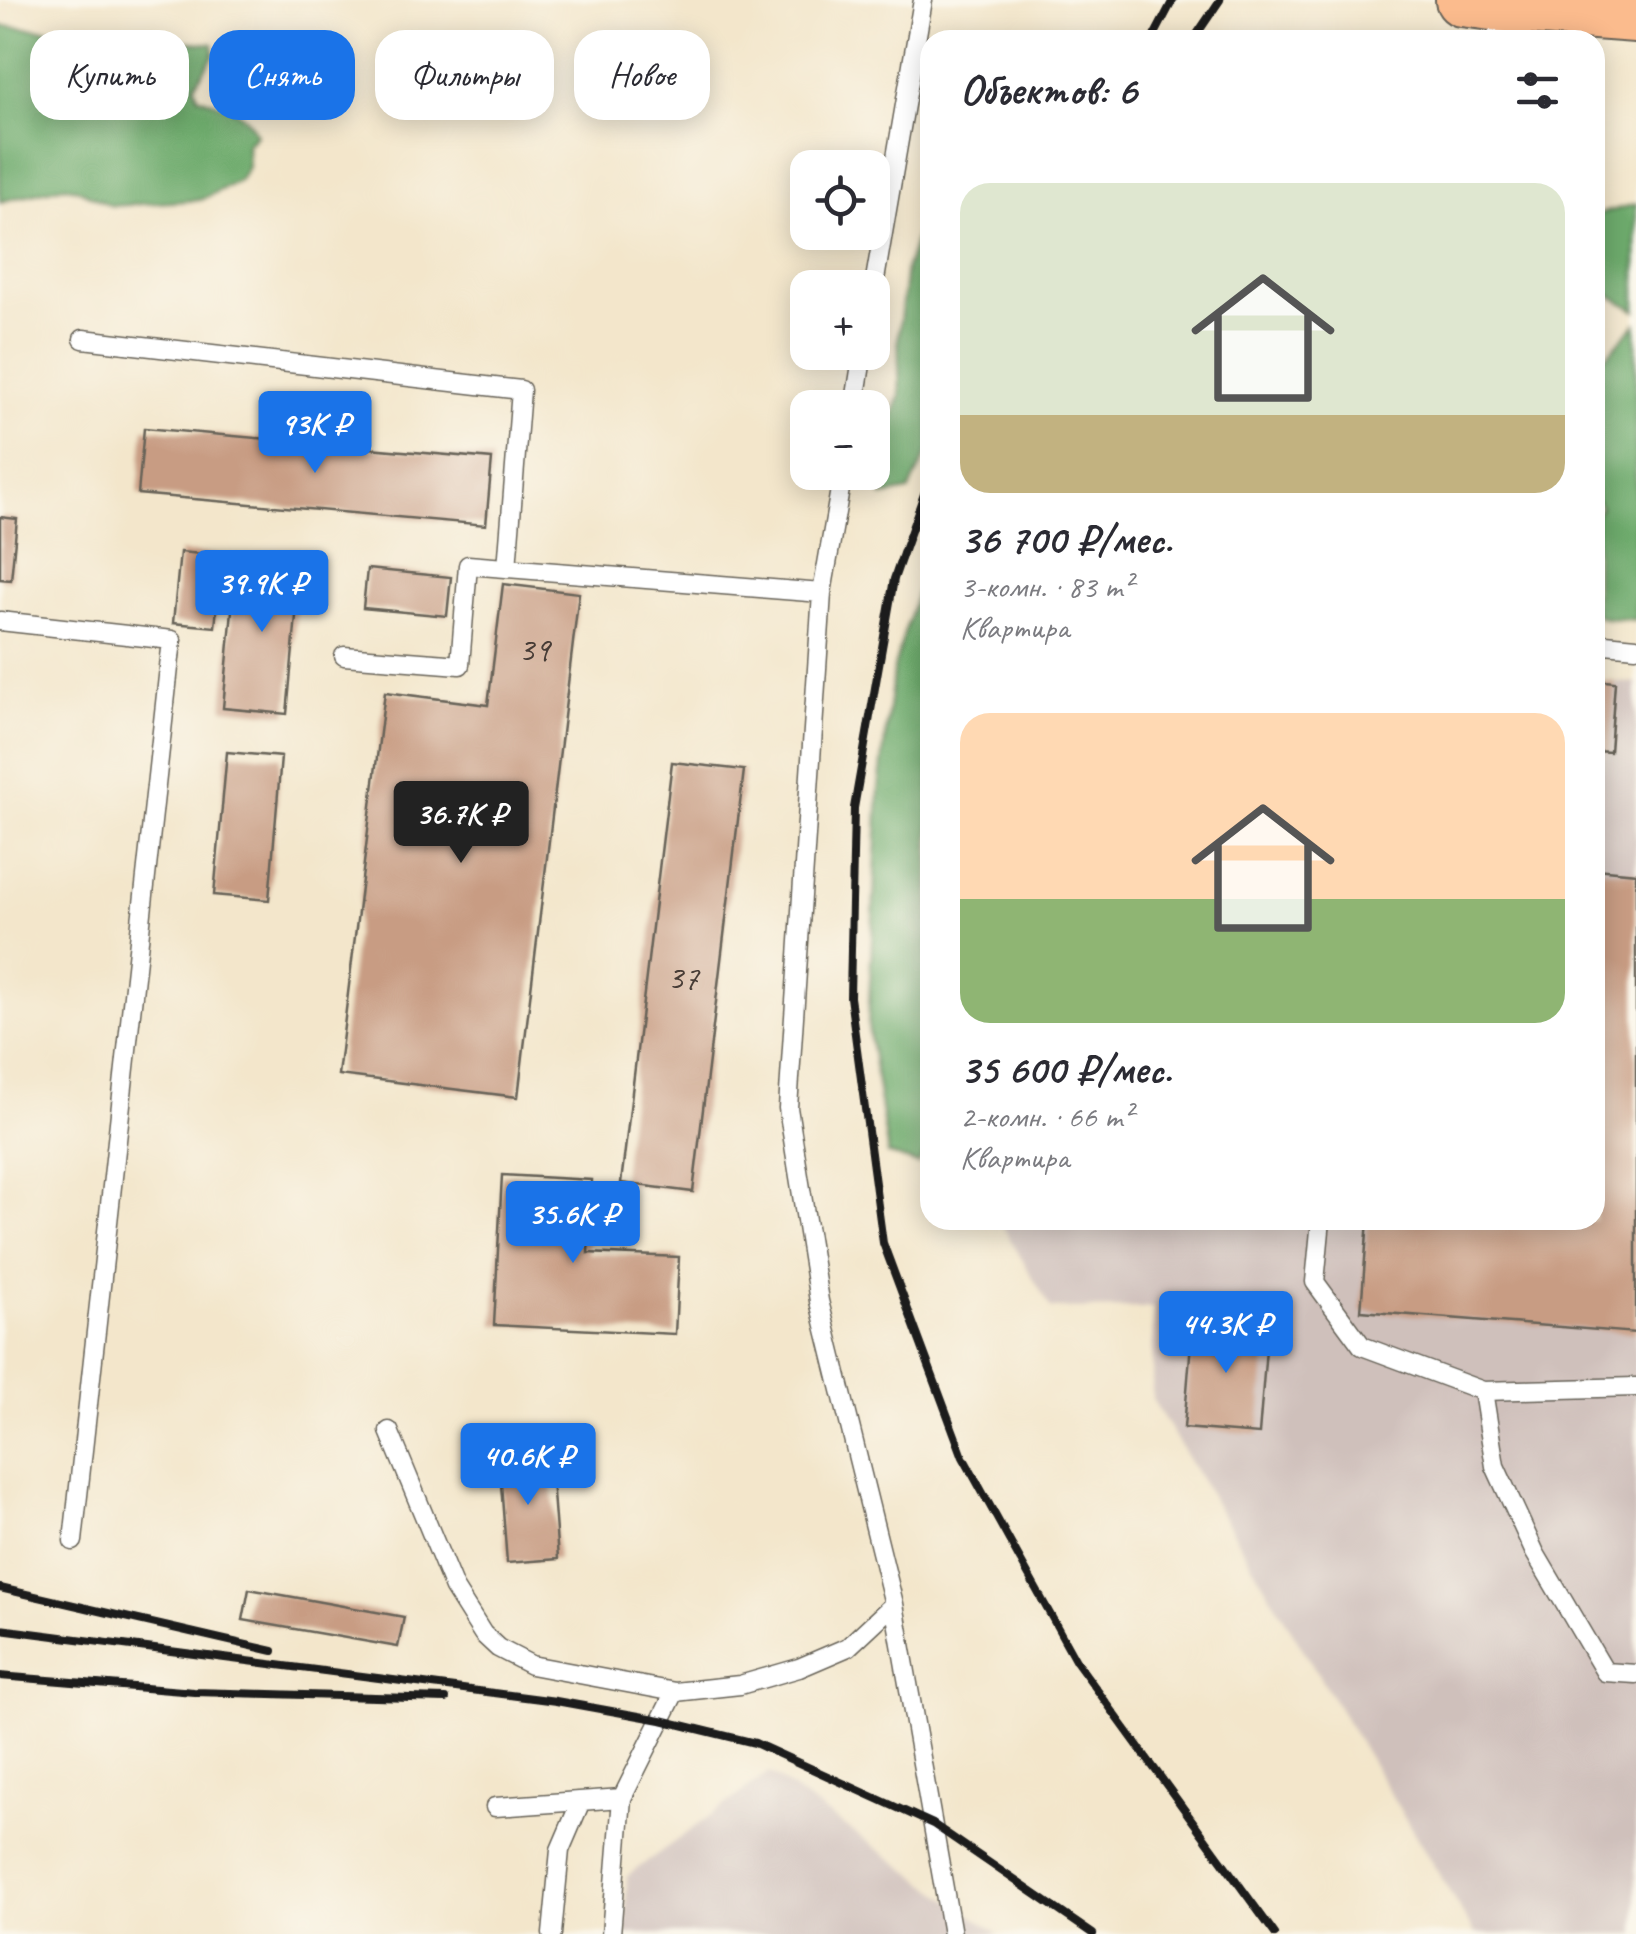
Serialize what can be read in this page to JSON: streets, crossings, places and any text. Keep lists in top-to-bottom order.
{
  "house_numbers": ["39", "37"],
  "page": {
    "chip": [
      "Купить",
      "Снять",
      "Фильтры",
      "Новое"
    ],
    "heading": "Объектов: 6",
    "map_buttons": ["+", "−"],
    "list": [
      {
        "name": "36 700 ₽/мес.",
        "note": "3-комн. · 83 m² · Квартира"
      },
      {
        "name": "35 600 ₽/мес.",
        "note": "2-комн. · 66 m² · Квартира"
      }
    ],
    "price": [
      "93K ₽",
      "39.9K ₽",
      "36.7K ₽",
      "35.6K ₽",
      "44.3K ₽",
      "40.6K ₽"
    ]
  }
}
